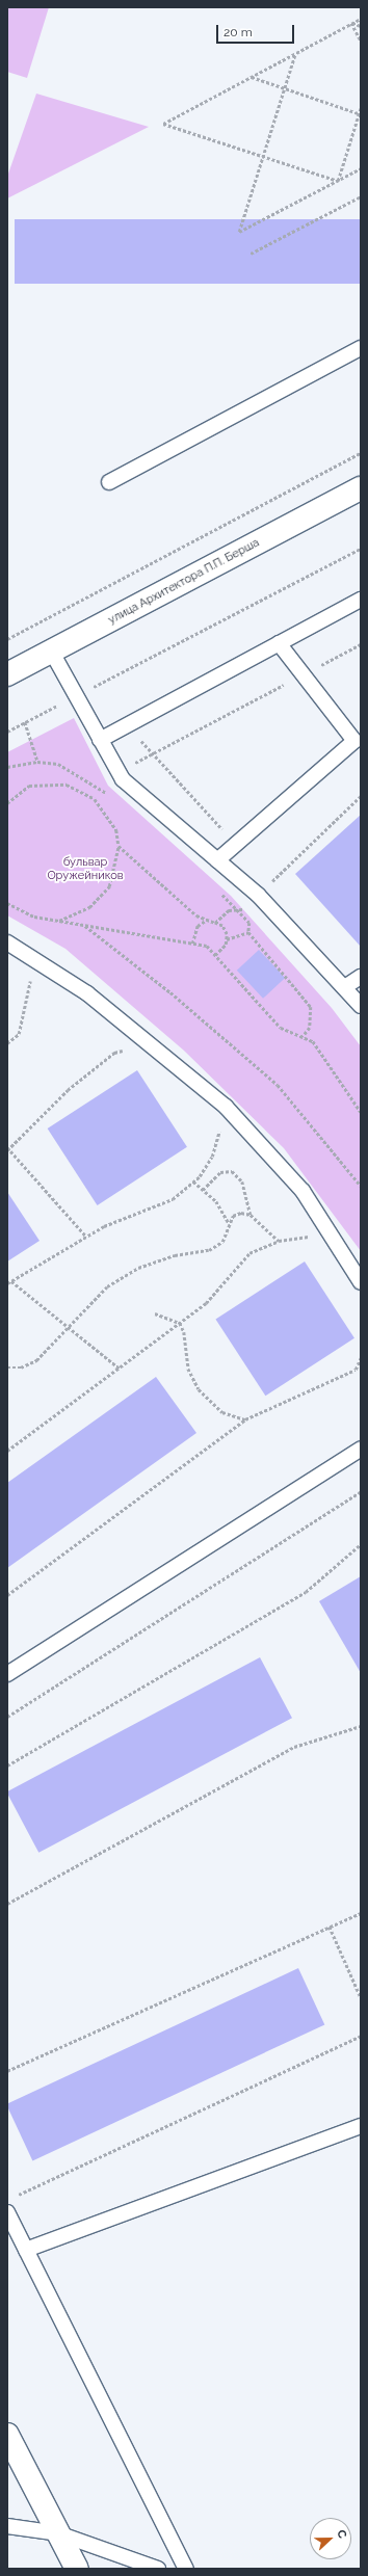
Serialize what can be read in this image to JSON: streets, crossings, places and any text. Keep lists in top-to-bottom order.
{
  "streets": {
    "street": ["улица Архитектора П.П. Берша"]
  },
  "parks": ["бульвар Оружейников"],
  "scale_bar": "20 m",
  "north": "right"
}
